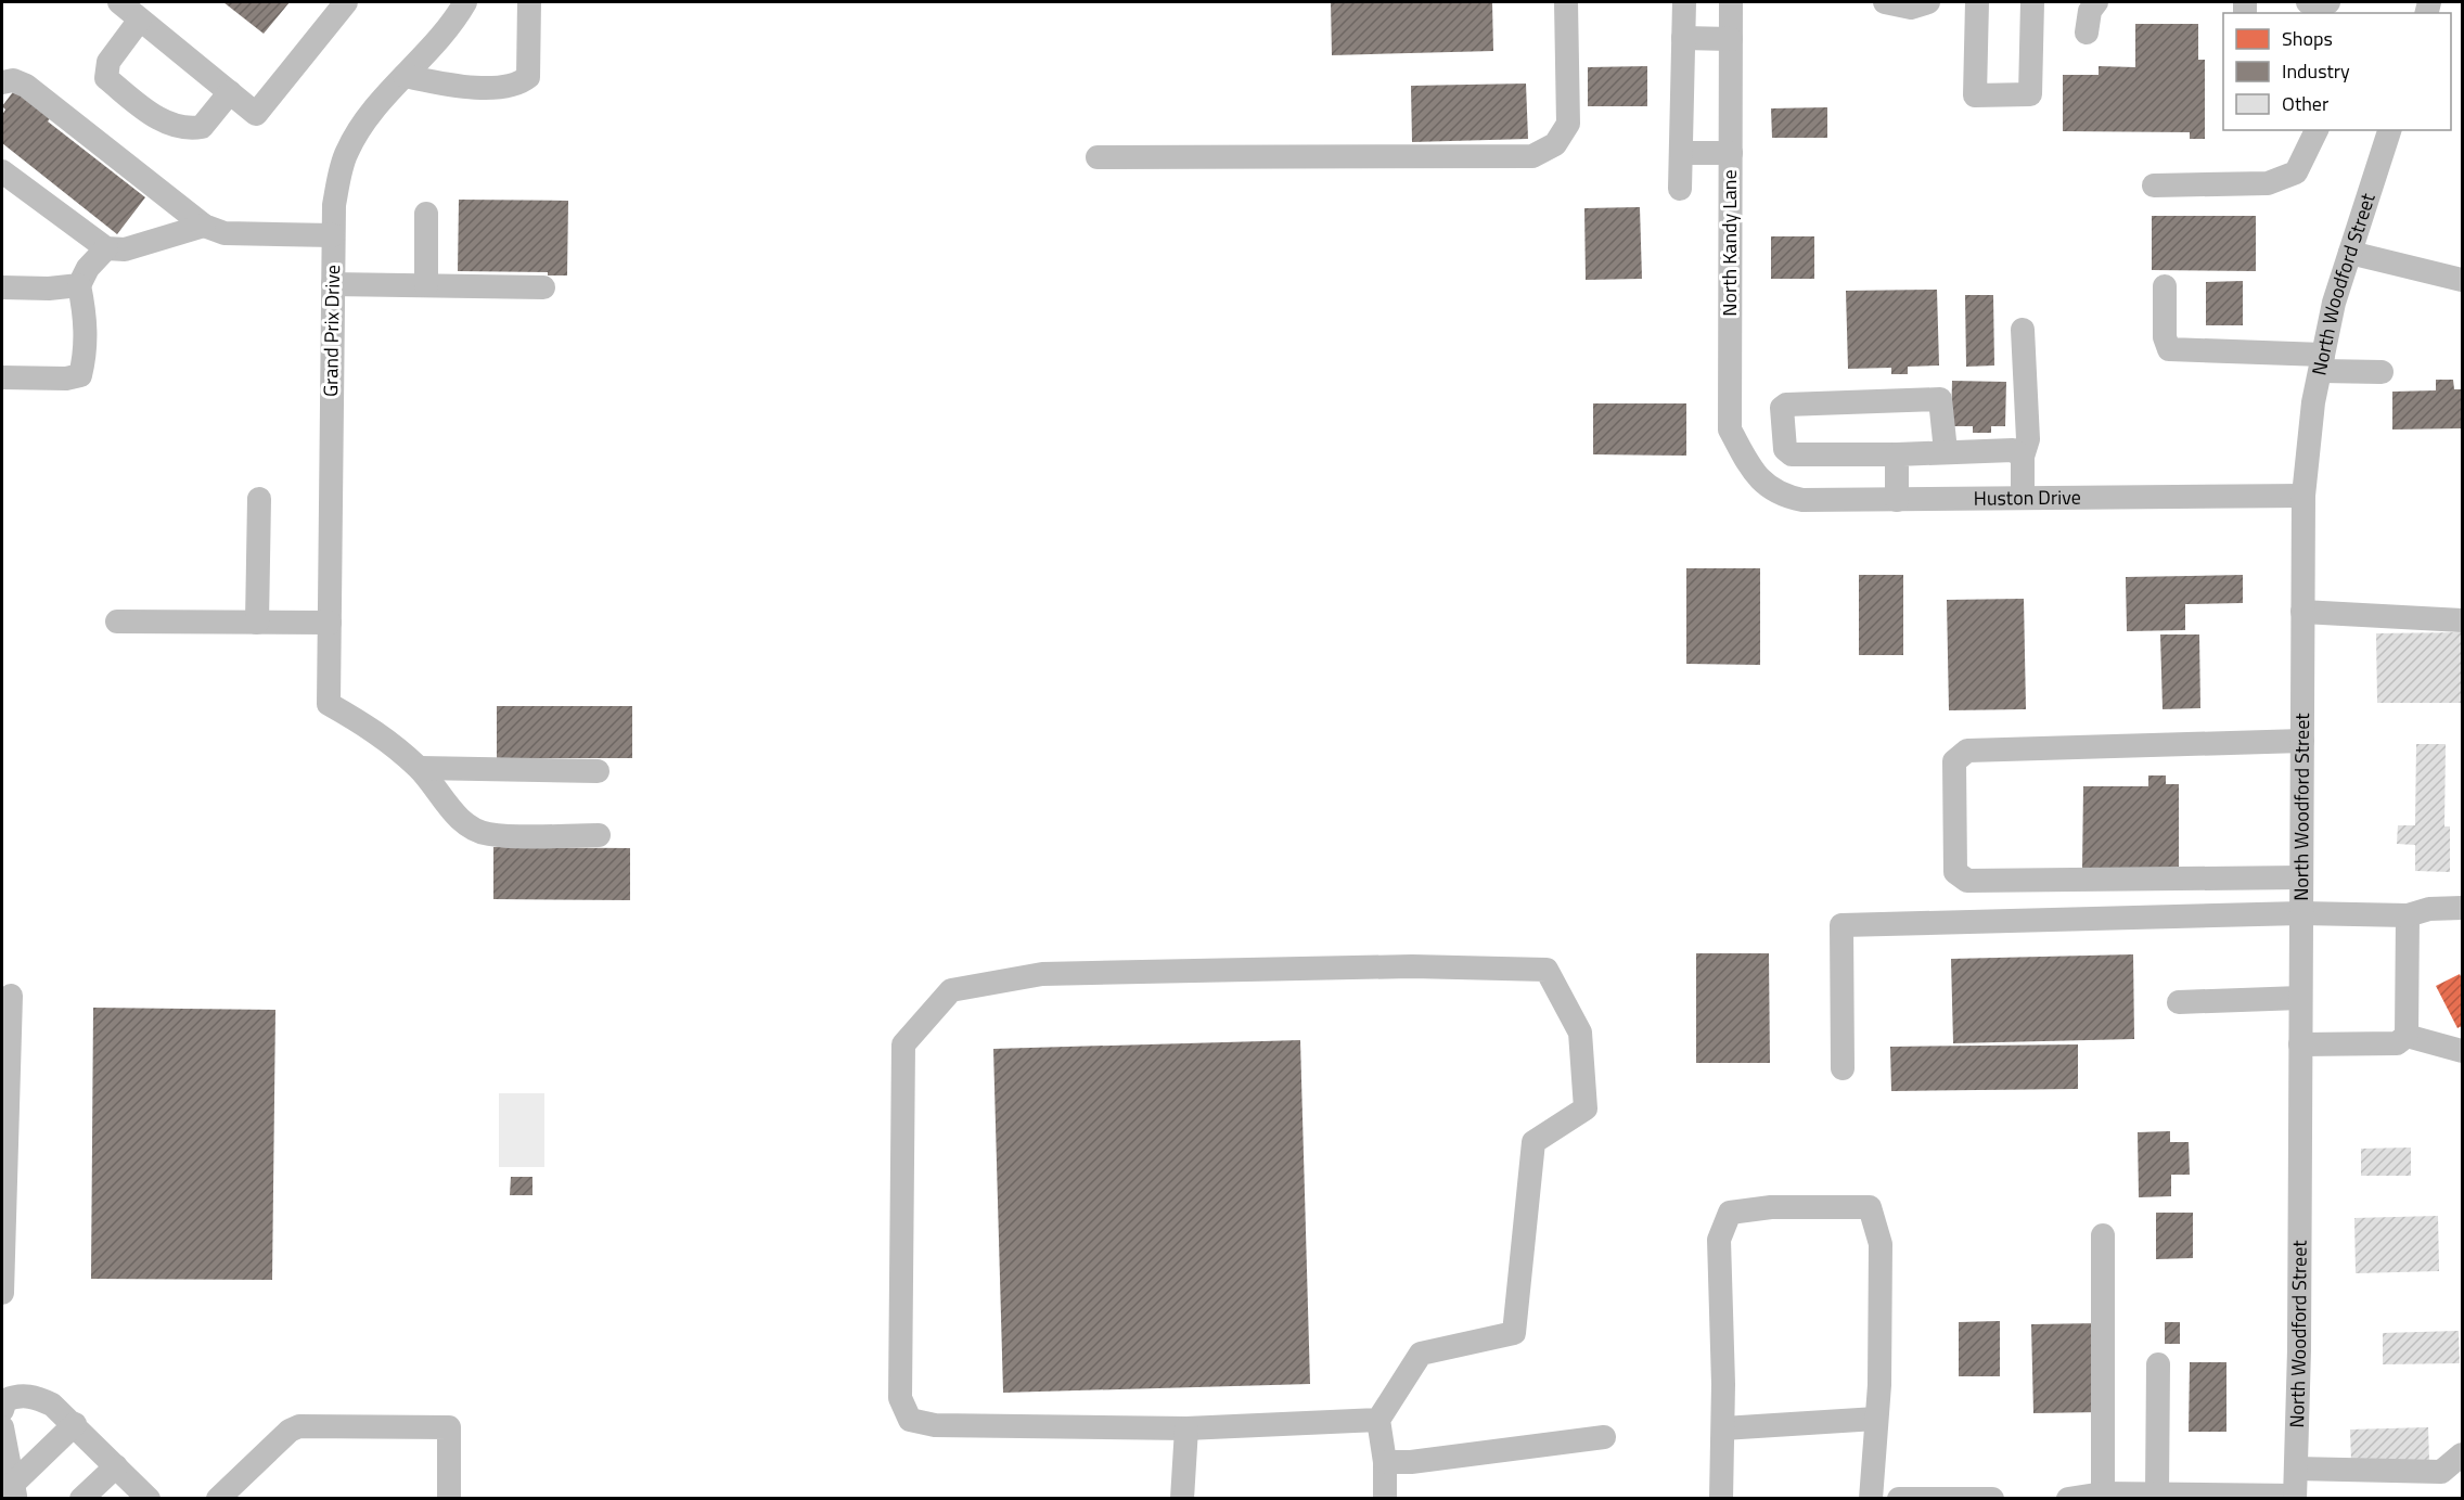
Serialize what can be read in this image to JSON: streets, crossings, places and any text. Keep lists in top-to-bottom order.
{
  "streets": {
    "street": [
      "North Kandy Lane",
      "North Woodford Street",
      "Grand Prix Drive",
      "Huston Drive"
    ]
  },
  "crossings": [
    ["North Kandy Lane", "Huston Drive"],
    ["North Woodford Street", "Huston Drive"]
  ],
  "legend": ["Shops", "Industry", "Other"]
}
